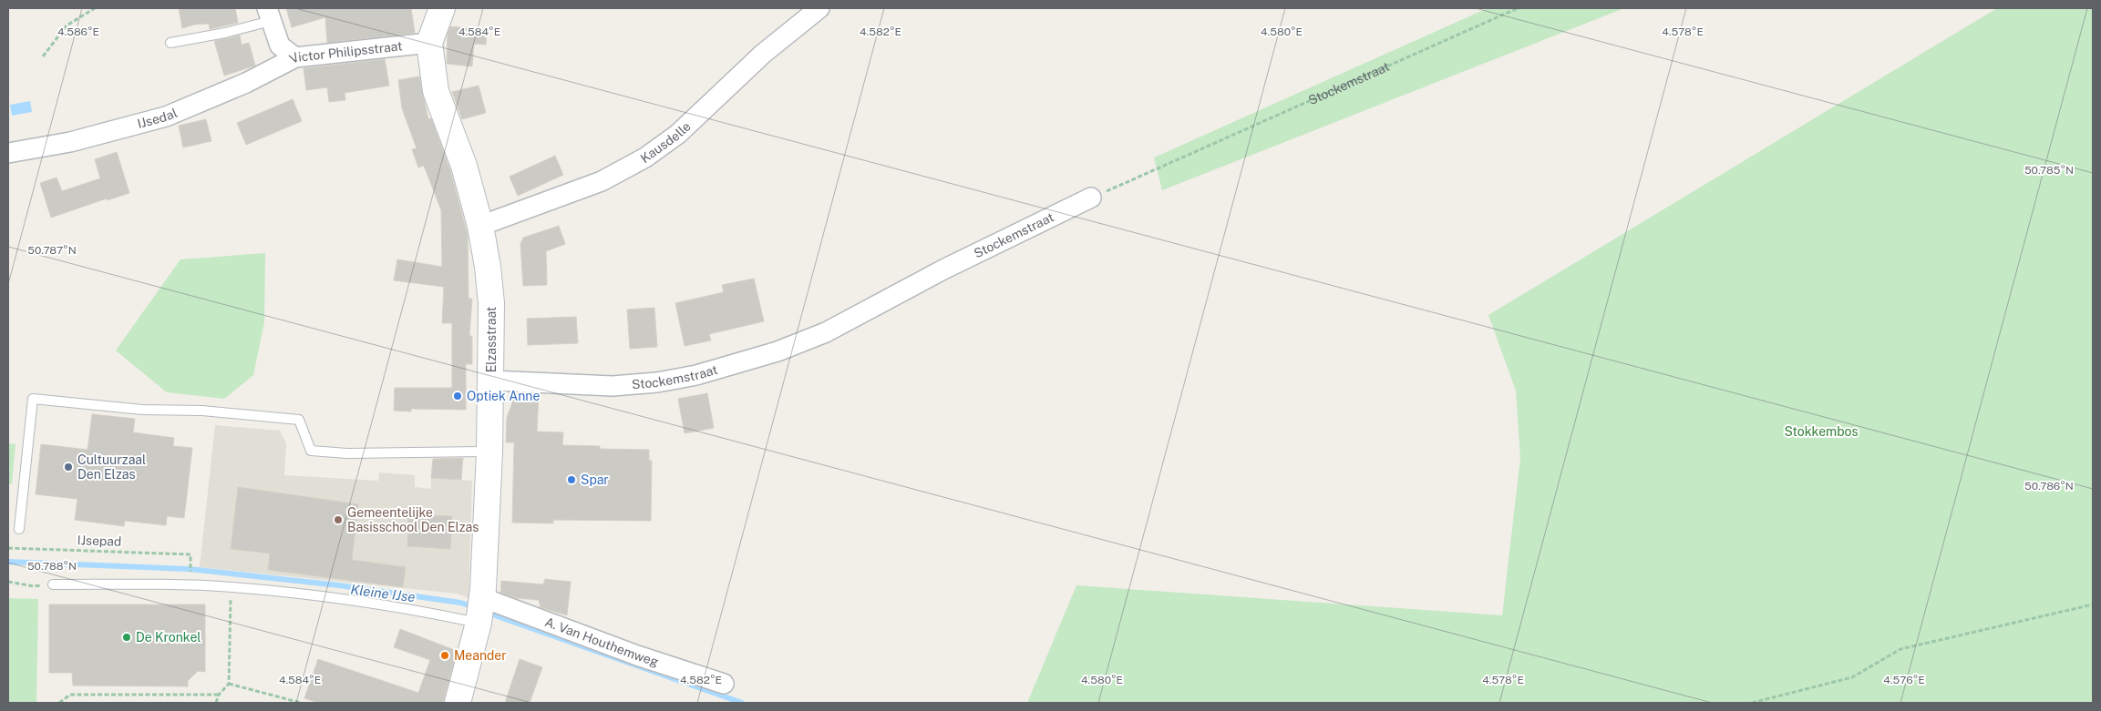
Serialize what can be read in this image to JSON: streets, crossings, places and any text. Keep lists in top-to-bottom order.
{
  "streets": {
    "street": [
      "Victor Philipsstraat",
      "Stockemstraat",
      "IJsedal",
      "Kausdelle",
      "Elzasstraat",
      "A. Van Houthemweg"
    ],
    "path": ["IJsepad"]
  },
  "crossings": [
    ["Victor Philipsstraat", "IJsedal"],
    ["Victor Philipsstraat", "Elzasstraat"],
    ["Stockemstraat", "Elzasstraat"],
    ["Kausdelle", "Elzasstraat"],
    ["Elzasstraat", "A. Van Houthemweg"]
  ],
  "water": ["Kleine IJse"],
  "parks": ["Stokkembos"],
  "places": [
    "Optiek Anne",
    "Cultuurzaal Den Elzas",
    "Spar",
    "Gemeentelijke Basisschool Den Elzas",
    "De Kronkel",
    "Meander"
  ],
  "coordinates": [
    "4.586°E",
    "4.584°E",
    "4.582°E",
    "4.580°E",
    "4.578°E",
    "50.785°N",
    "50.787°N",
    "50.786°N",
    "50.788°N",
    "4.576°E"
  ]
}
